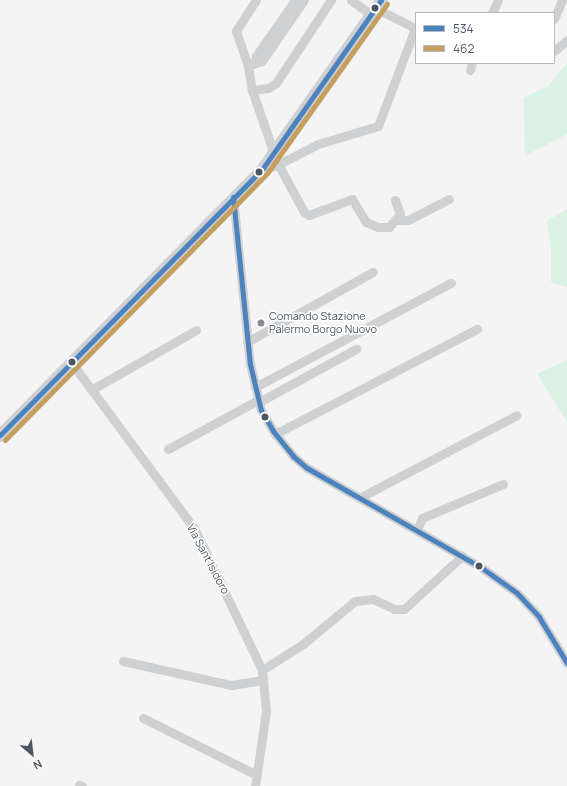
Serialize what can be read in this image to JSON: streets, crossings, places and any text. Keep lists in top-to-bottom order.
{
  "streets": {
    "street": ["Via Sant'Isidoro"]
  },
  "places": ["Comando Stazione Palermo Borgo Nuovo"],
  "lines": ["transit line 534", "transit line 462"],
  "legend": ["534", "462"],
  "north": "bottom right"
}
